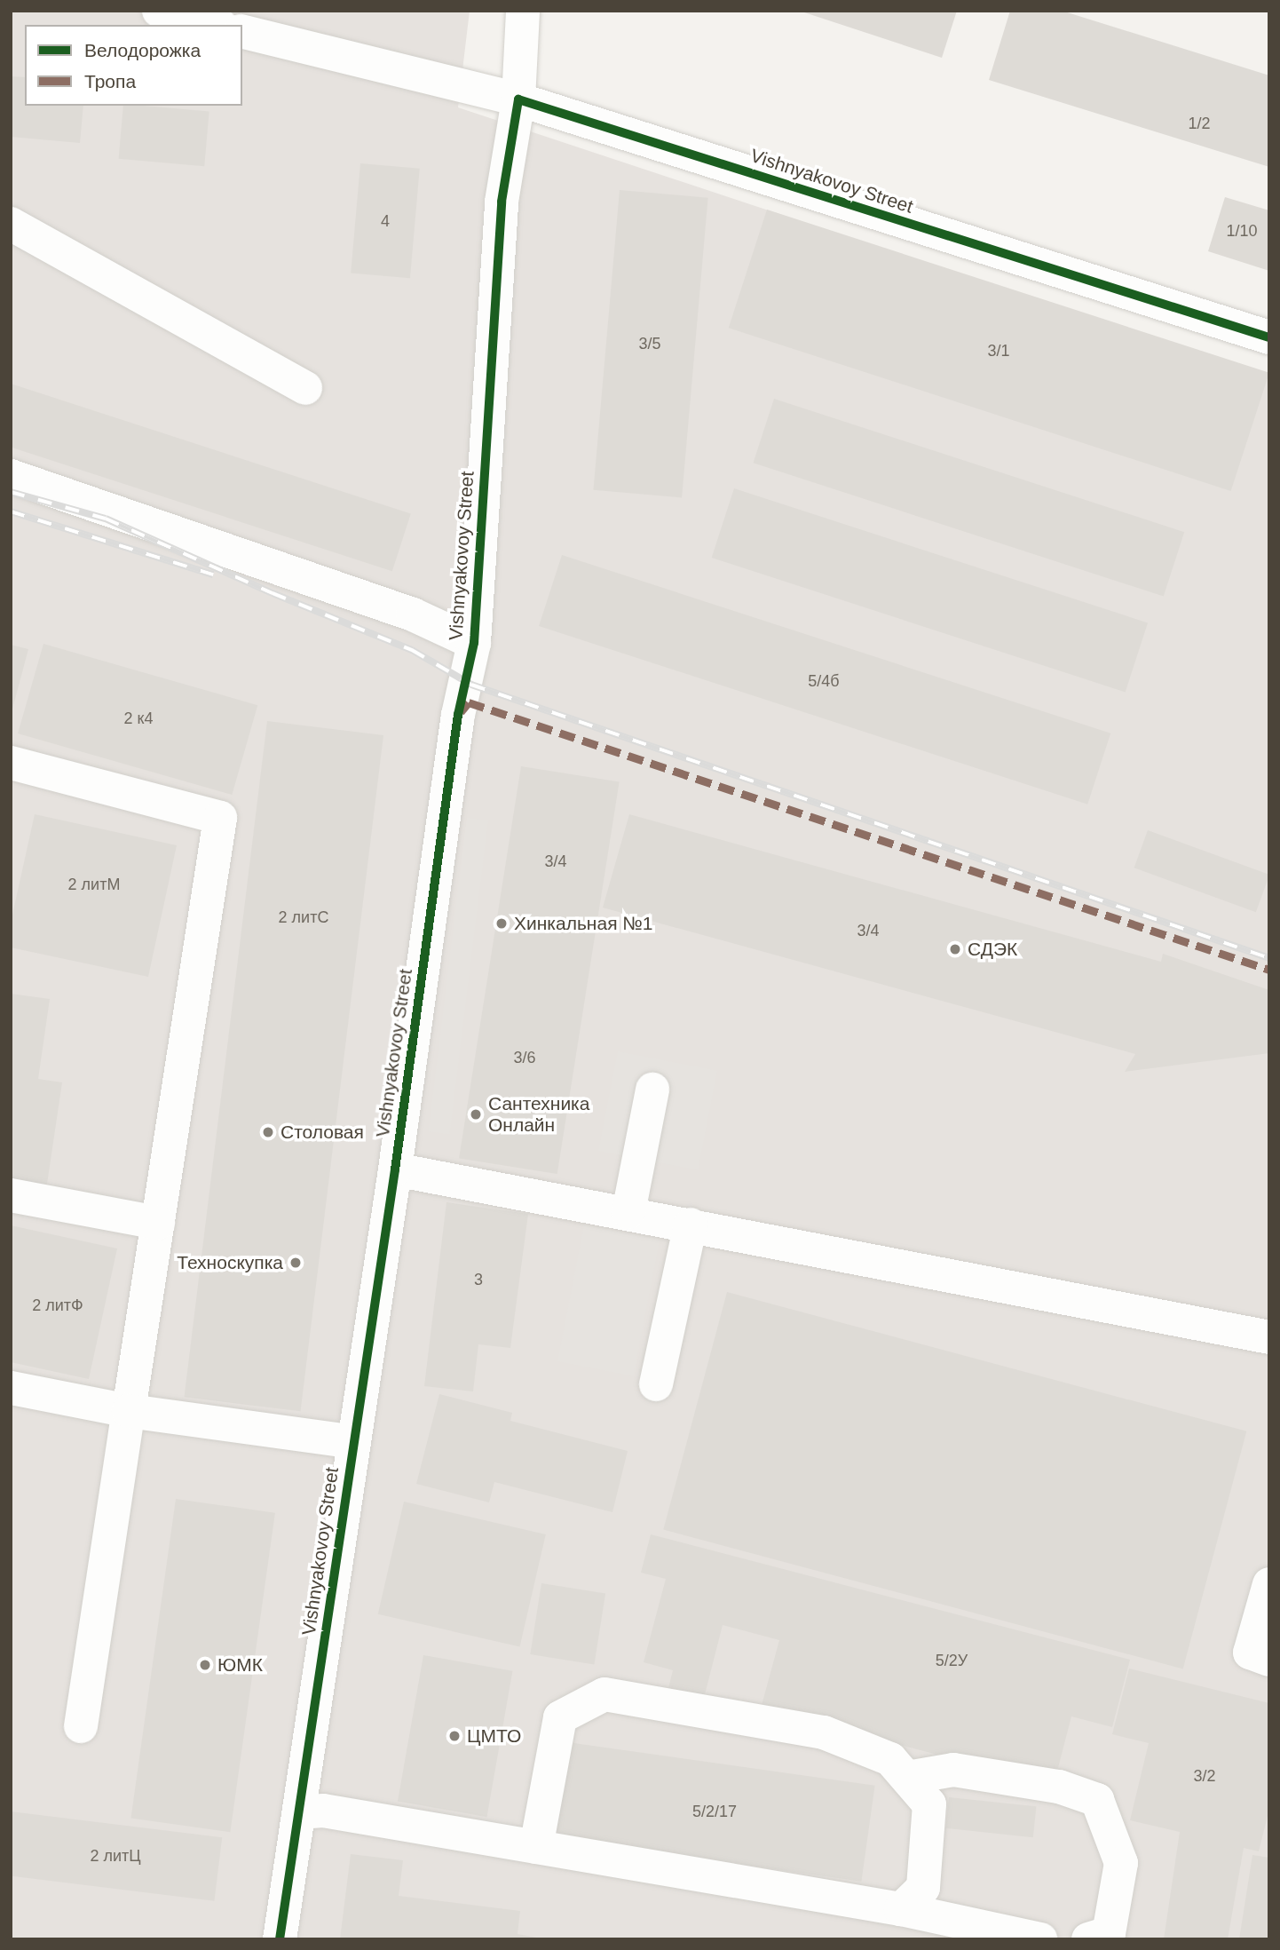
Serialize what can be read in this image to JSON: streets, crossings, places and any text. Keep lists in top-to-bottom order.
{
  "streets": {
    "street": ["Vishnyakovoy Street"]
  },
  "places": [
    "Хинкальная №1",
    "СДЭК",
    "Сантехника Онлайн",
    "Столовая",
    "Техноскупка",
    "ЮМК",
    "ЦМТО"
  ],
  "house_numbers": [
    "1/2",
    "4",
    "1/10",
    "3/5",
    "3/1",
    "5/4б",
    "2 к4",
    "3/4",
    "2 литМ",
    "2 литС",
    "3/4",
    "3/6",
    "3",
    "2 литФ",
    "5/2У",
    "3/2",
    "5/2/17",
    "2 литЦ"
  ],
  "legend": ["Велодорожка", "Тропа"]
}
